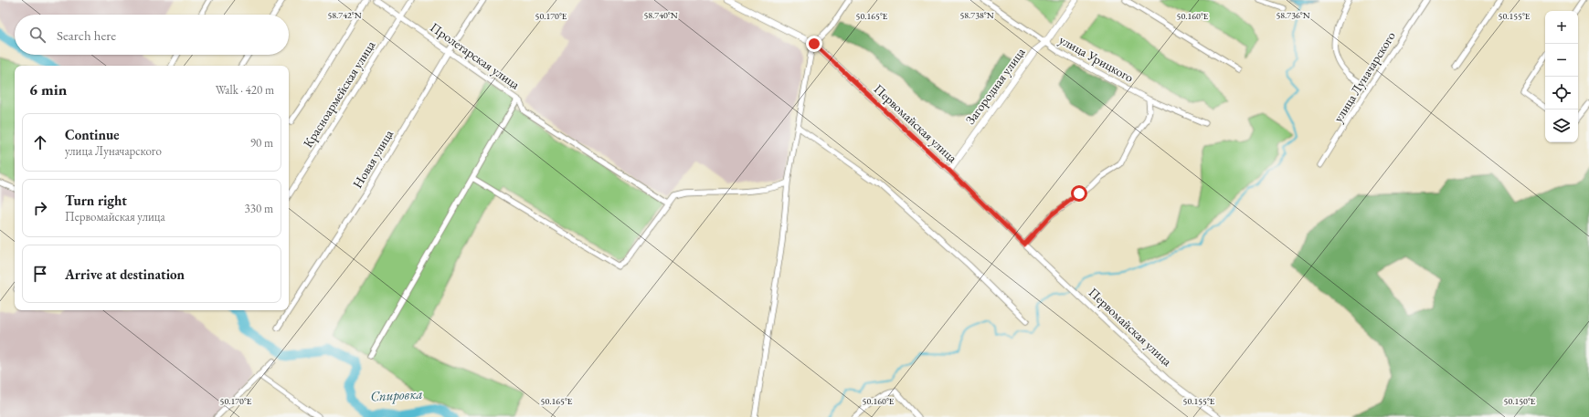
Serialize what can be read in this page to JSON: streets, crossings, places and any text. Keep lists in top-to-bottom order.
{
  "streets": {
    "street": [
      "Пролетарская улица",
      "улица Урицкого",
      "улица Луначарского",
      "Загородная улица",
      "Красноармейская улица",
      "Первомайская улица",
      "Новая улица"
    ]
  },
  "crossings": [
    ["Пролетарская улица", "Красноармейская улица"],
    ["Пролетарская улица", "Новая улица"],
    ["улица Урицкого", "Загородная улица"],
    ["Загородная улица", "Первомайская улица"]
  ],
  "water": ["Спировка"],
  "page": {
    "map_buttons": ["+", "−"],
    "search": "Search here",
    "heading": ["6 min", "Walk · 420 m"],
    "list": [
      ["Continue", "улица Луначарского", "90 m"],
      ["Turn right", "Первомайская улица", "330 m"],
      "Arrive at destination"
    ]
  },
  "coordinates": [
    "58.742°N",
    "58.740°N",
    "58.738°N",
    "58.736°N",
    "50.160°E",
    "50.170°E",
    "50.165°E",
    "50.155°E",
    "50.150°E"
  ]
}
